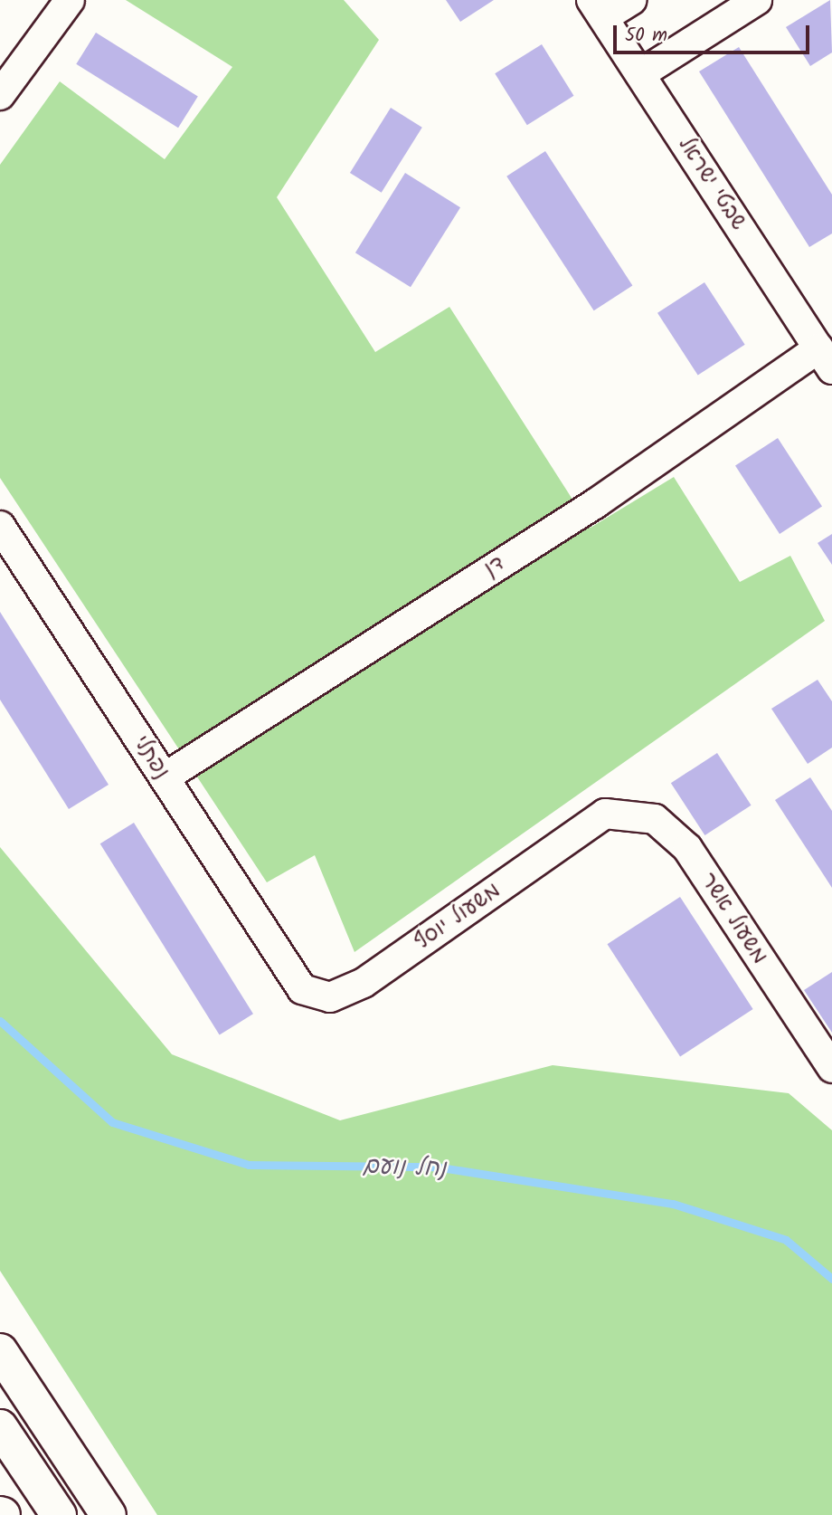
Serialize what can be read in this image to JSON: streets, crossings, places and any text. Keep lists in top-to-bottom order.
{
  "streets": {
    "street": [
      "שבטי ישראל",
      "דן",
      "נפתלי",
      "משעול יוסף",
      "משעול אשר"
    ]
  },
  "crossings": [
    ["שבטי ישראל", "דן"],
    ["דן", "נפתלי"],
    ["נפתלי", "משעול יוסף"],
    ["משעול יוסף", "משעול אשר"]
  ],
  "water": ["נחל נועם"],
  "scale_bar": "50 m"
}
